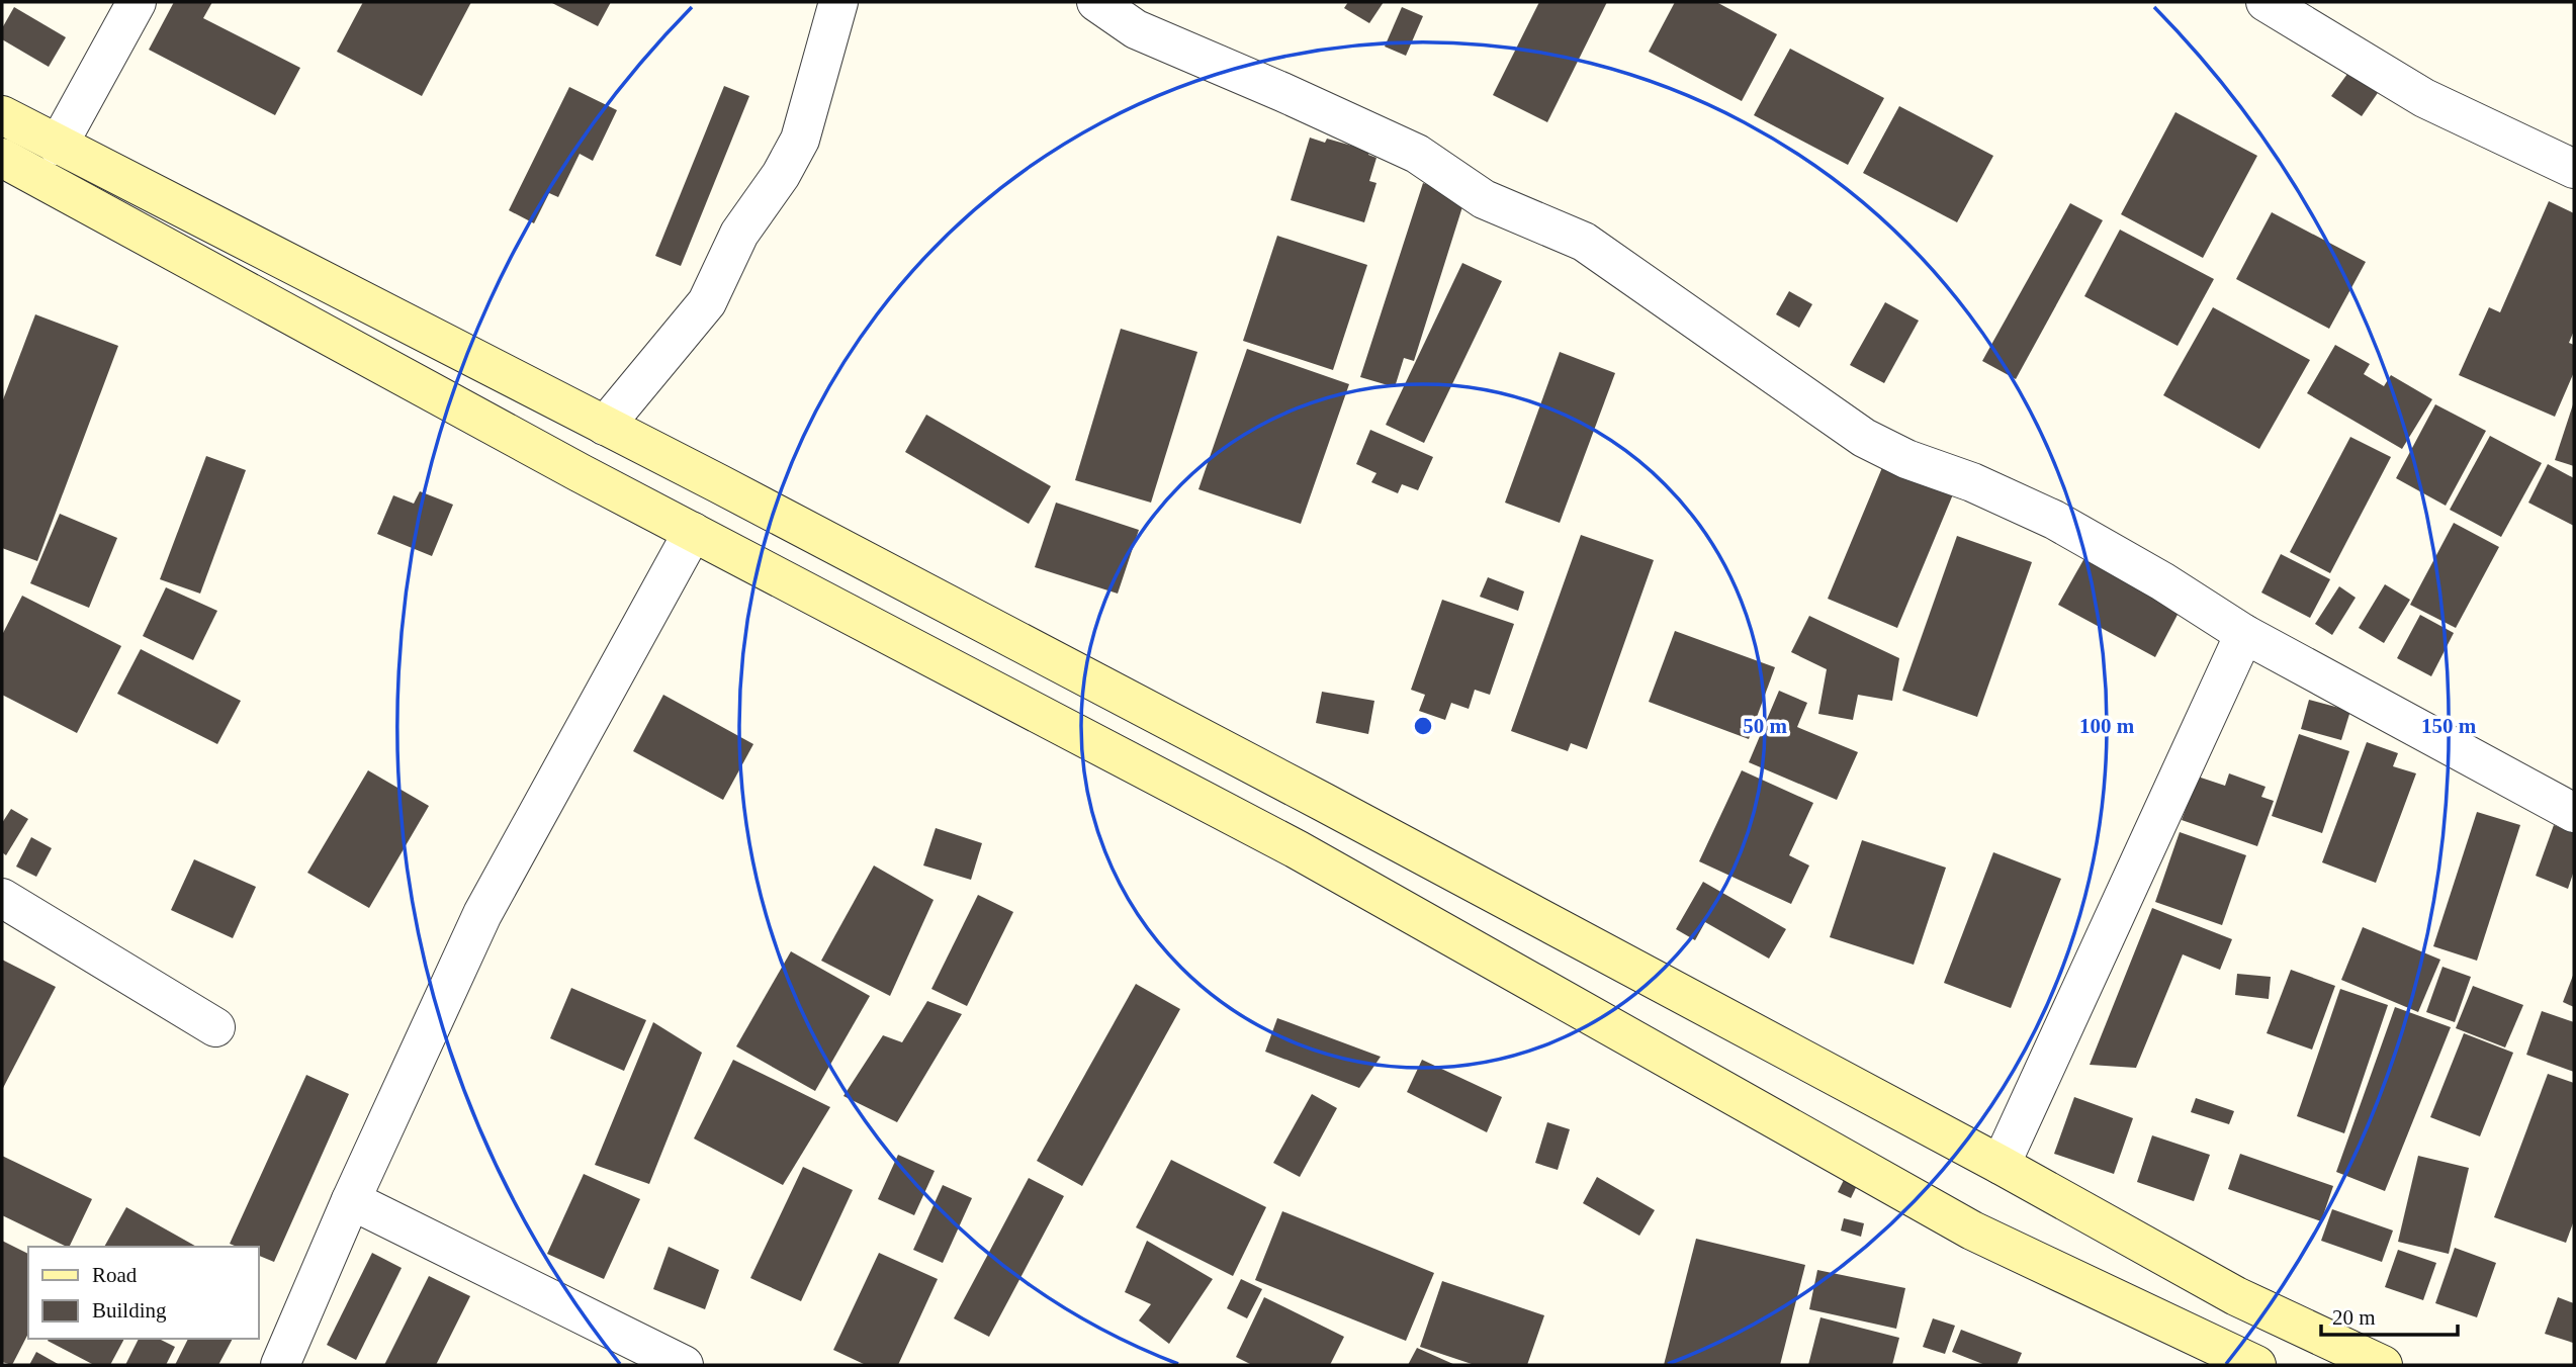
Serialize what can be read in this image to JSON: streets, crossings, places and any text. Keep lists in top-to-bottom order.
{
  "legend": ["Road", "Building"],
  "scale_bar": "20 m",
  "rings": ["50 m", "100 m", "150 m"]
}
